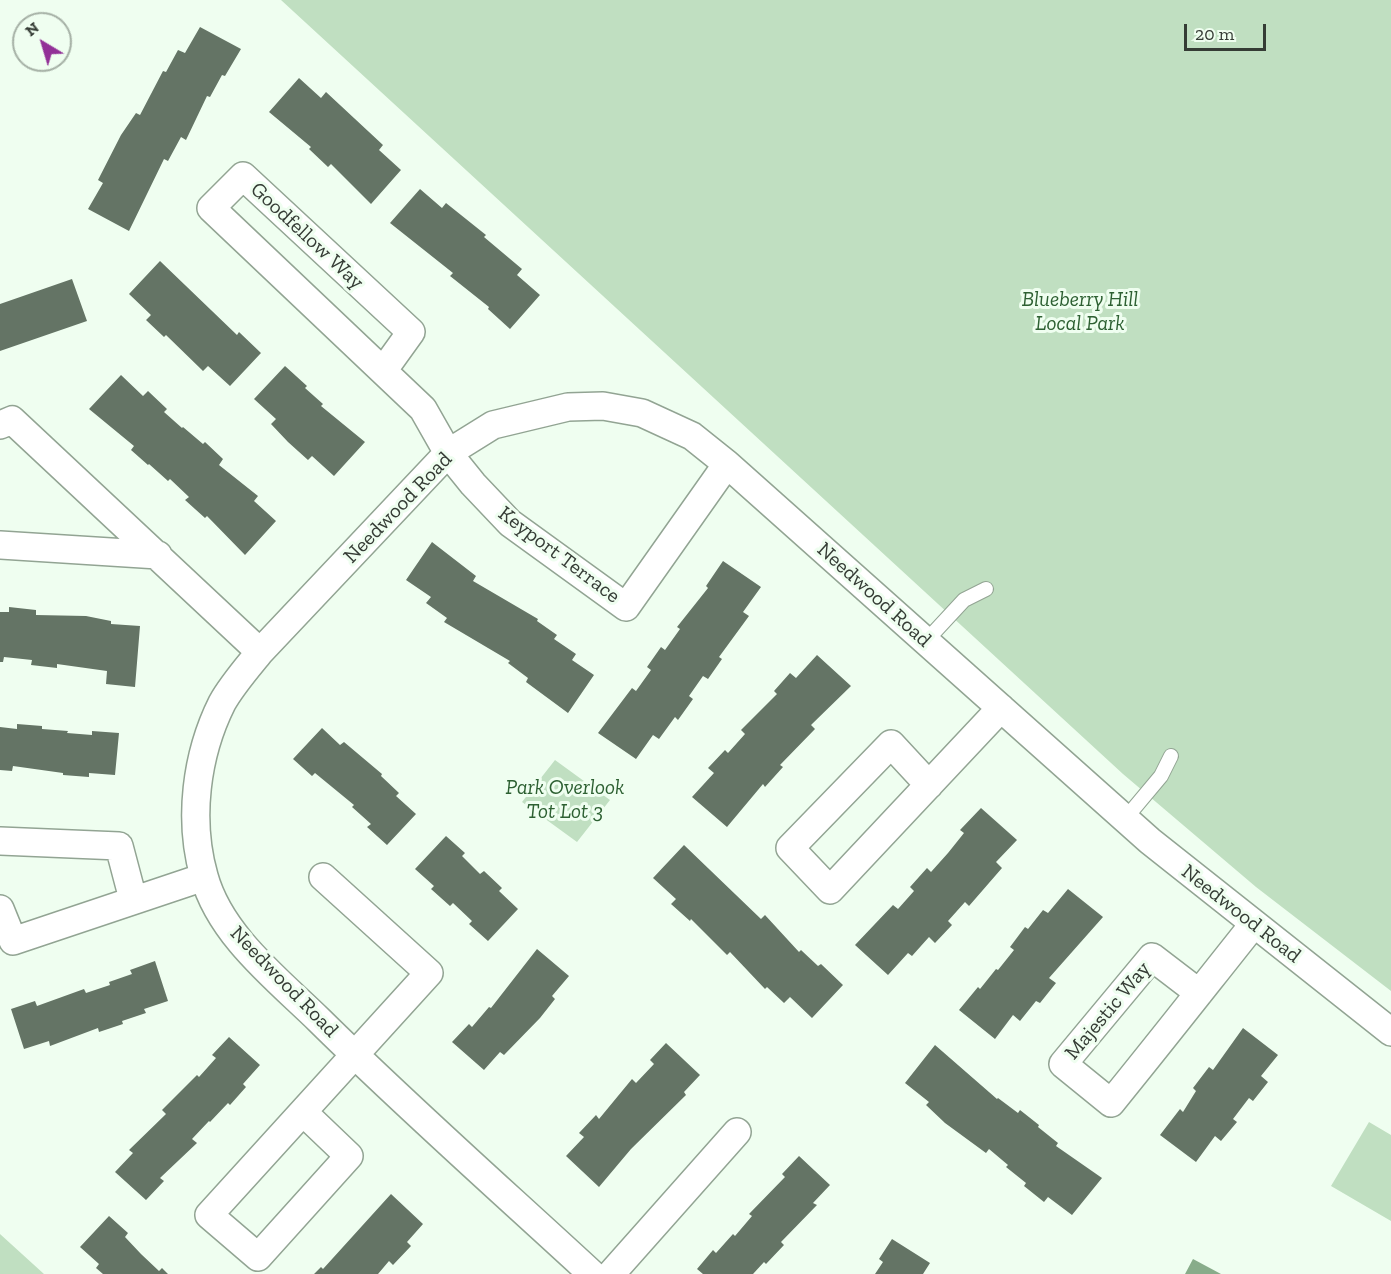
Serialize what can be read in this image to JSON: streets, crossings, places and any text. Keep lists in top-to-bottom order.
{
  "streets": {
    "street": [
      "Goodfellow Way",
      "Needwood Road",
      "Keyport Terrace",
      "Majestic Way"
    ]
  },
  "crossings": [
    ["Goodfellow Way", "Needwood Road"],
    ["Goodfellow Way", "Keyport Terrace"],
    ["Needwood Road", "Keyport Terrace"],
    ["Needwood Road", "Majestic Way"]
  ],
  "parks": ["Blueberry Hill Local Park", "Park Overlook Tot Lot 3"],
  "scale_bar": "20 m",
  "north": "top left"
}
